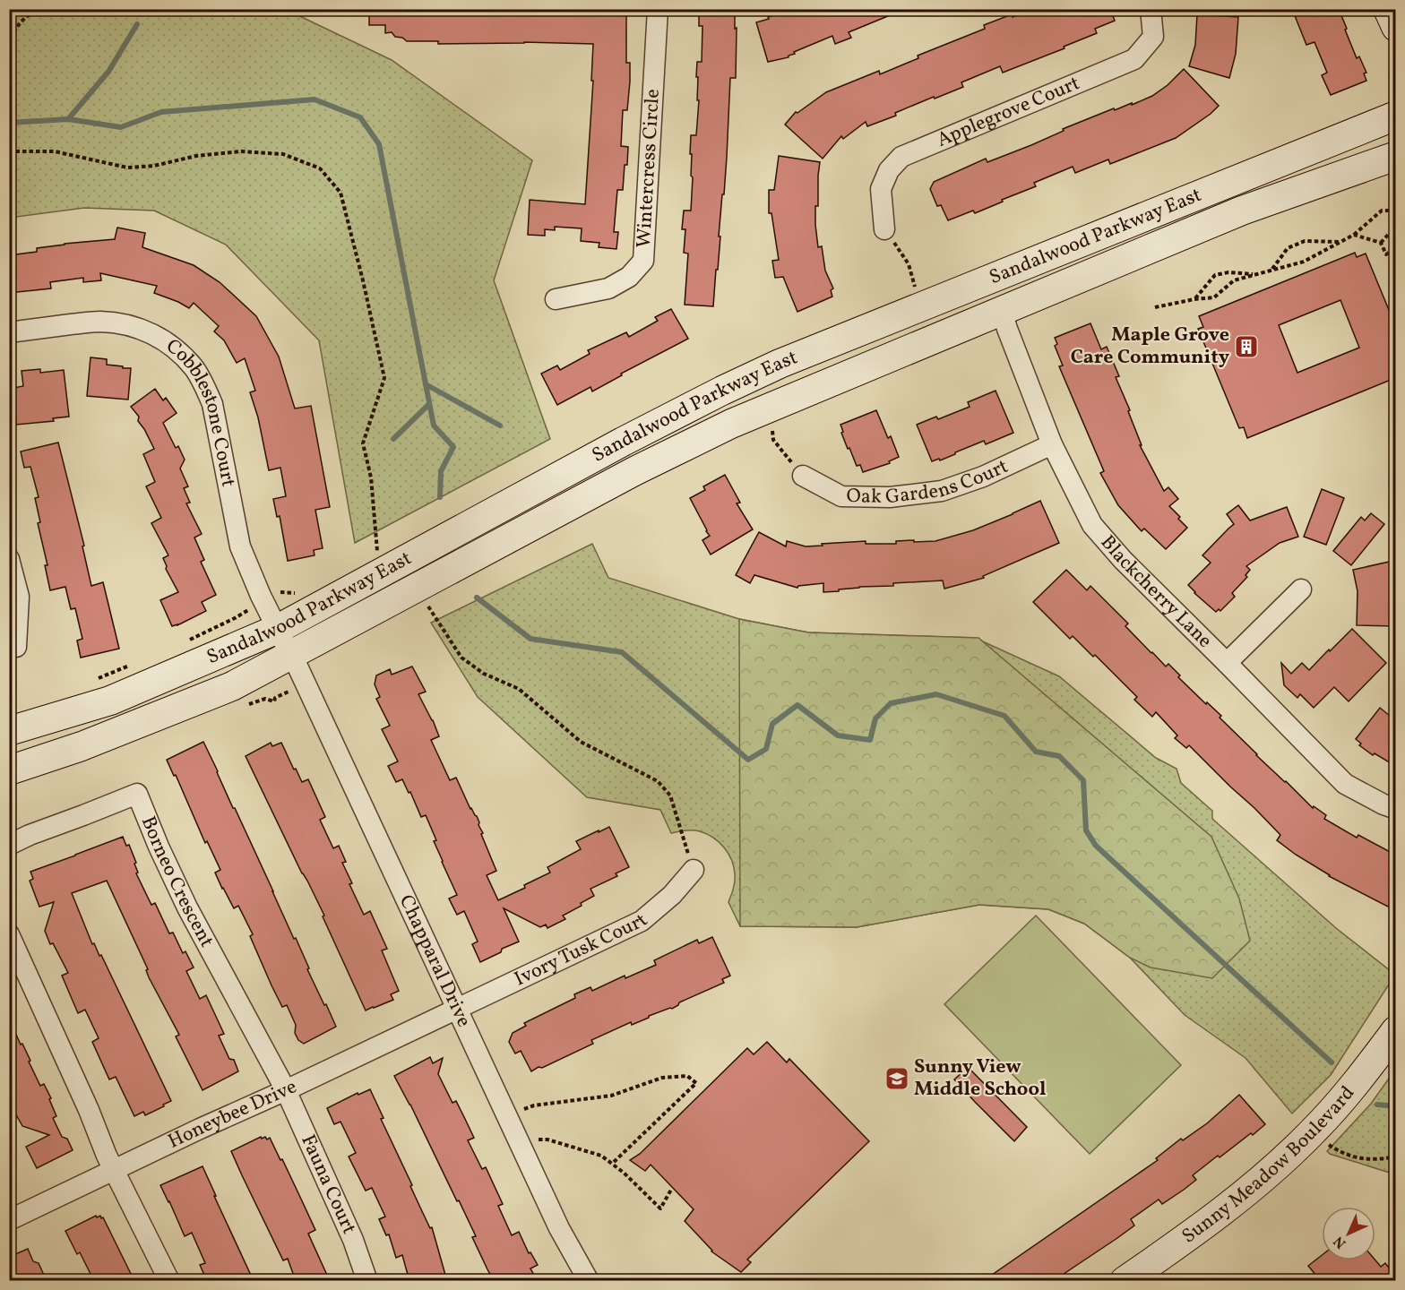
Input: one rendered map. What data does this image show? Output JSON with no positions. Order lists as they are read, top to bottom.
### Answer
{
  "streets": {
    "main road": ["Sandalwood Parkway East", "Sunny Meadow Boulevard"],
    "street": [
      "Applegrove Court",
      "Wintercress Circle",
      "Cobblestone Court",
      "Oak Gardens Court",
      "Blackcherry Lane",
      "Borneo Crescent",
      "Ivory Tusk Court",
      "Chapparal Drive",
      "Honeybee Drive",
      "Fauna Court"
    ]
  },
  "crossings": [
    ["Sandalwood Parkway East", "Cobblestone Court"],
    ["Sandalwood Parkway East", "Blackcherry Lane"],
    ["Sandalwood Parkway East", "Chapparal Drive"],
    ["Cobblestone Court", "Chapparal Drive"],
    ["Oak Gardens Court", "Blackcherry Lane"],
    ["Borneo Crescent", "Honeybee Drive"],
    ["Borneo Crescent", "Fauna Court"],
    ["Ivory Tusk Court", "Chapparal Drive"],
    ["Ivory Tusk Court", "Honeybee Drive"],
    ["Chapparal Drive", "Honeybee Drive"],
    ["Honeybee Drive", "Fauna Court"]
  ],
  "places": {
    "building": ["Maple Grove Care Community"],
    "school or university": ["Sunny View Middle School"]
  },
  "north": "bottom left"
}
